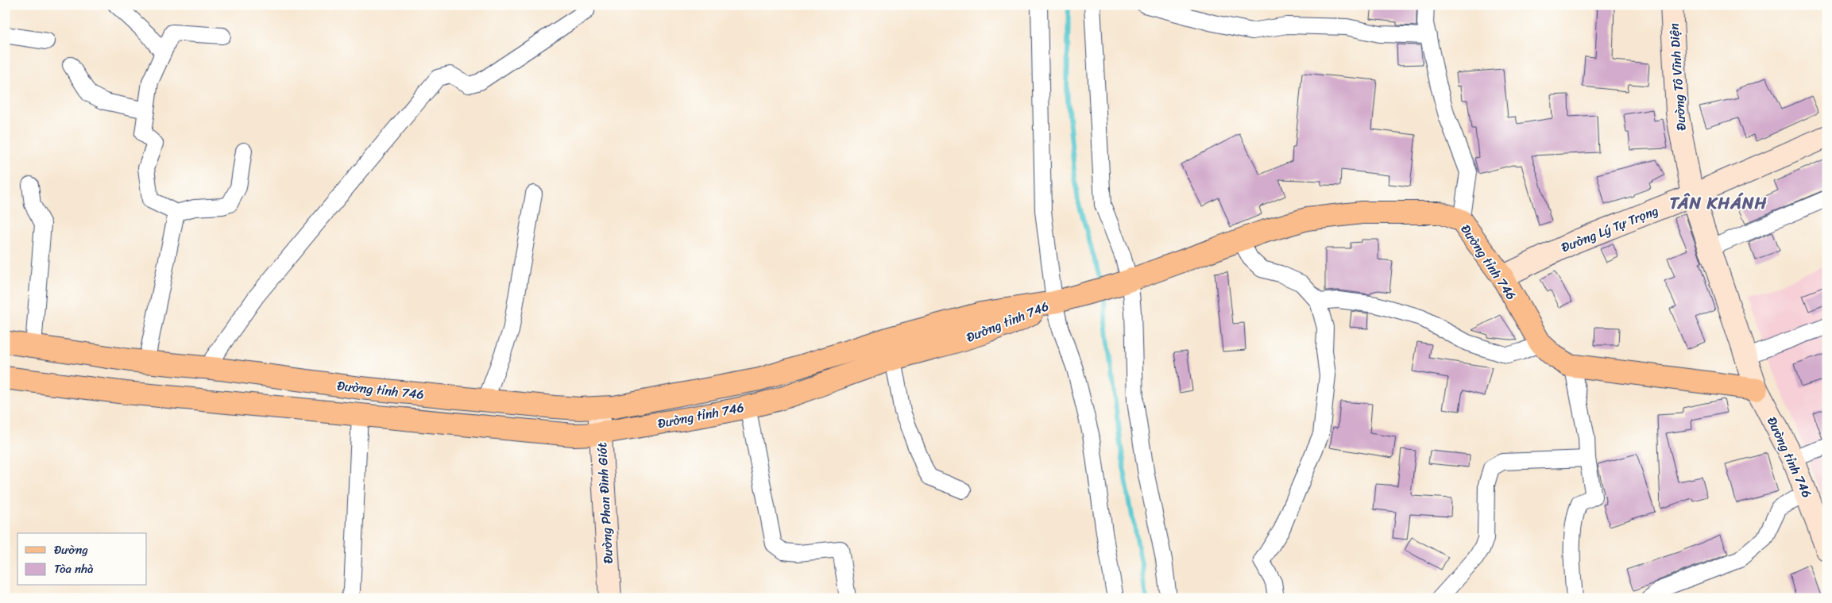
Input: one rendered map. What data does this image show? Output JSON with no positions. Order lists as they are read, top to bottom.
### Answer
{
  "streets": {
    "main road": [
      "Đường Tô Vĩnh Diện",
      "Đường Lý Tự Trọng",
      "Đường tỉnh 746",
      "Đường Phan Đình Giót"
    ]
  },
  "crossings": [
    ["Đường Tô Vĩnh Diện", "Đường Lý Tự Trọng"],
    ["Đường Tô Vĩnh Diện", "Đường tỉnh 746"],
    ["Đường Lý Tự Trọng", "Đường tỉnh 746"],
    ["Đường tỉnh 746", "Đường Phan Đình Giót"]
  ],
  "districts": ["TÂN KHÁNH"],
  "legend": ["Đường", "Tòa nhà"]
}
